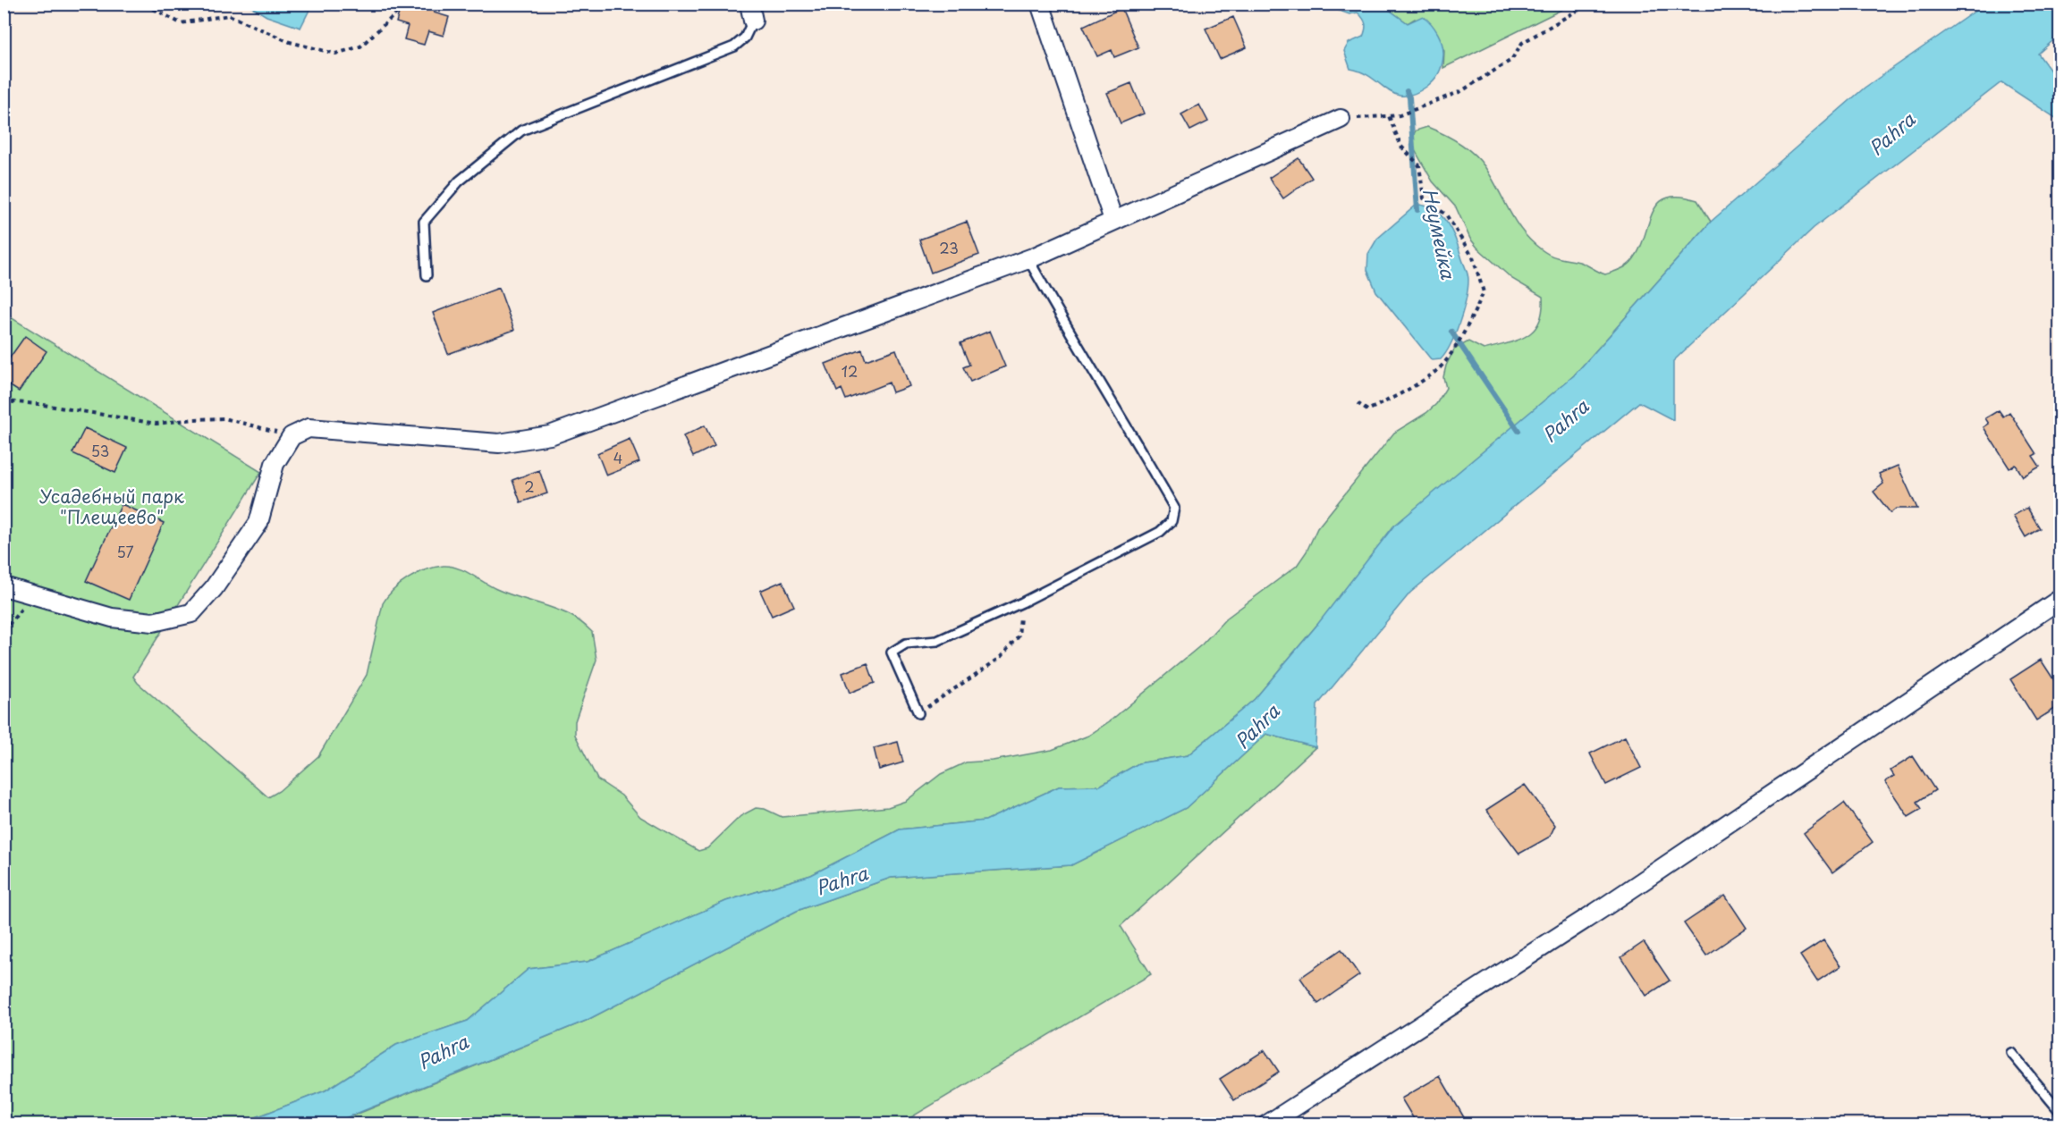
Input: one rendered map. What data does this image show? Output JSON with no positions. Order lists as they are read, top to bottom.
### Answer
{
  "water": ["Pahra", "Неумейка"],
  "parks": ["Усадебный парк \"Плещеево\""],
  "house_numbers": [
    "23",
    "12",
    "53",
    "4",
    "2",
    "57"
  ]
}
